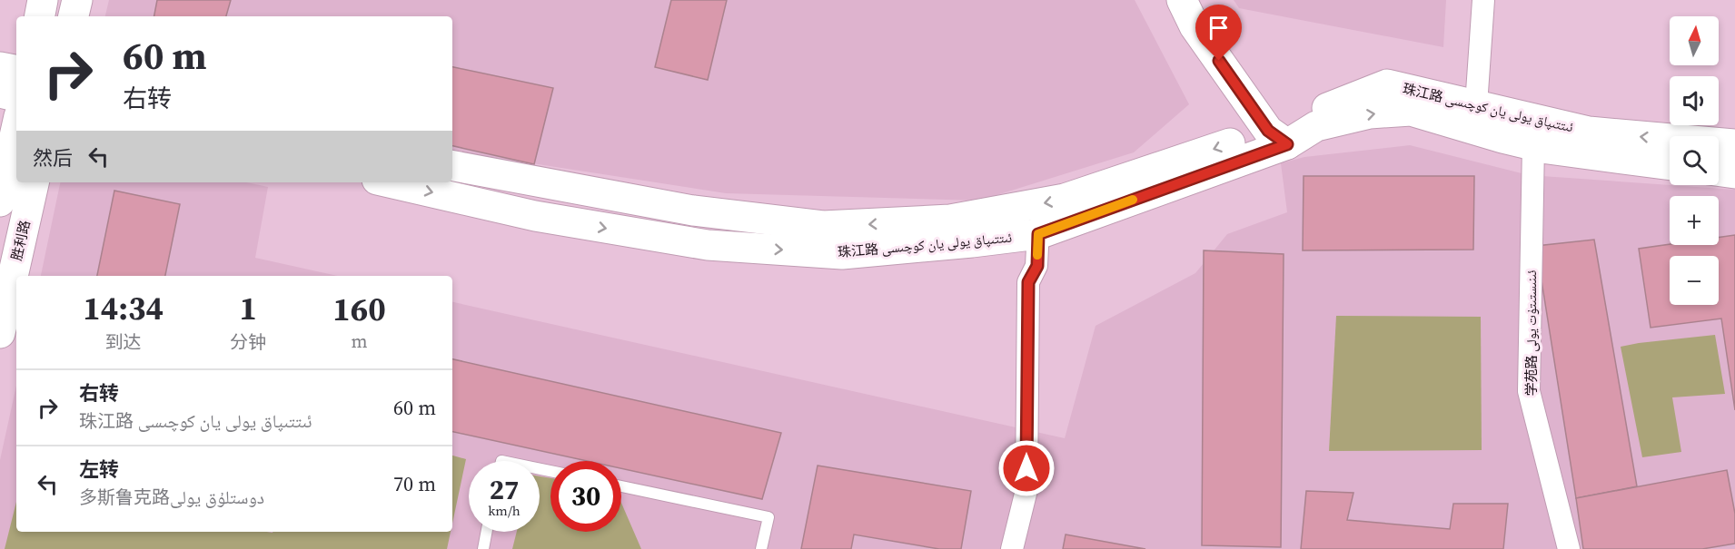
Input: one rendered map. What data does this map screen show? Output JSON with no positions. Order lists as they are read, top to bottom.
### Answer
{
  "streets": {
    "street": ["珠江路 ئىتتىپاق يولى يان كوچىسى", "胜利路", "学苑路 ئىنىستىتۇت يولى"]
  },
  "crossings": [
    ["珠江路 ئىتتىپاق يولى يان كوچىسى", "学苑路 ئىنىستىتۇت يولى"]
  ],
  "north": "top",
  "page": {
    "map_buttons": ["+", "−"],
    "turn": ["60 m", "右转"],
    "then": "然后",
    "eta": [
      "14:34",
      "到达",
      "1",
      "分钟",
      "160",
      "m"
    ],
    "list": [
      {
        "name": "右转",
        "note": "珠江路 ئىتتىپاق يولى يان كوچىسى",
        "value": "60 m"
      },
      {
        "name": "左转",
        "note": "多斯鲁克路دوستلۇق يولى",
        "value": "70 m"
      }
    ],
    "speed": "27 km/h",
    "limit": "30"
  }
}
